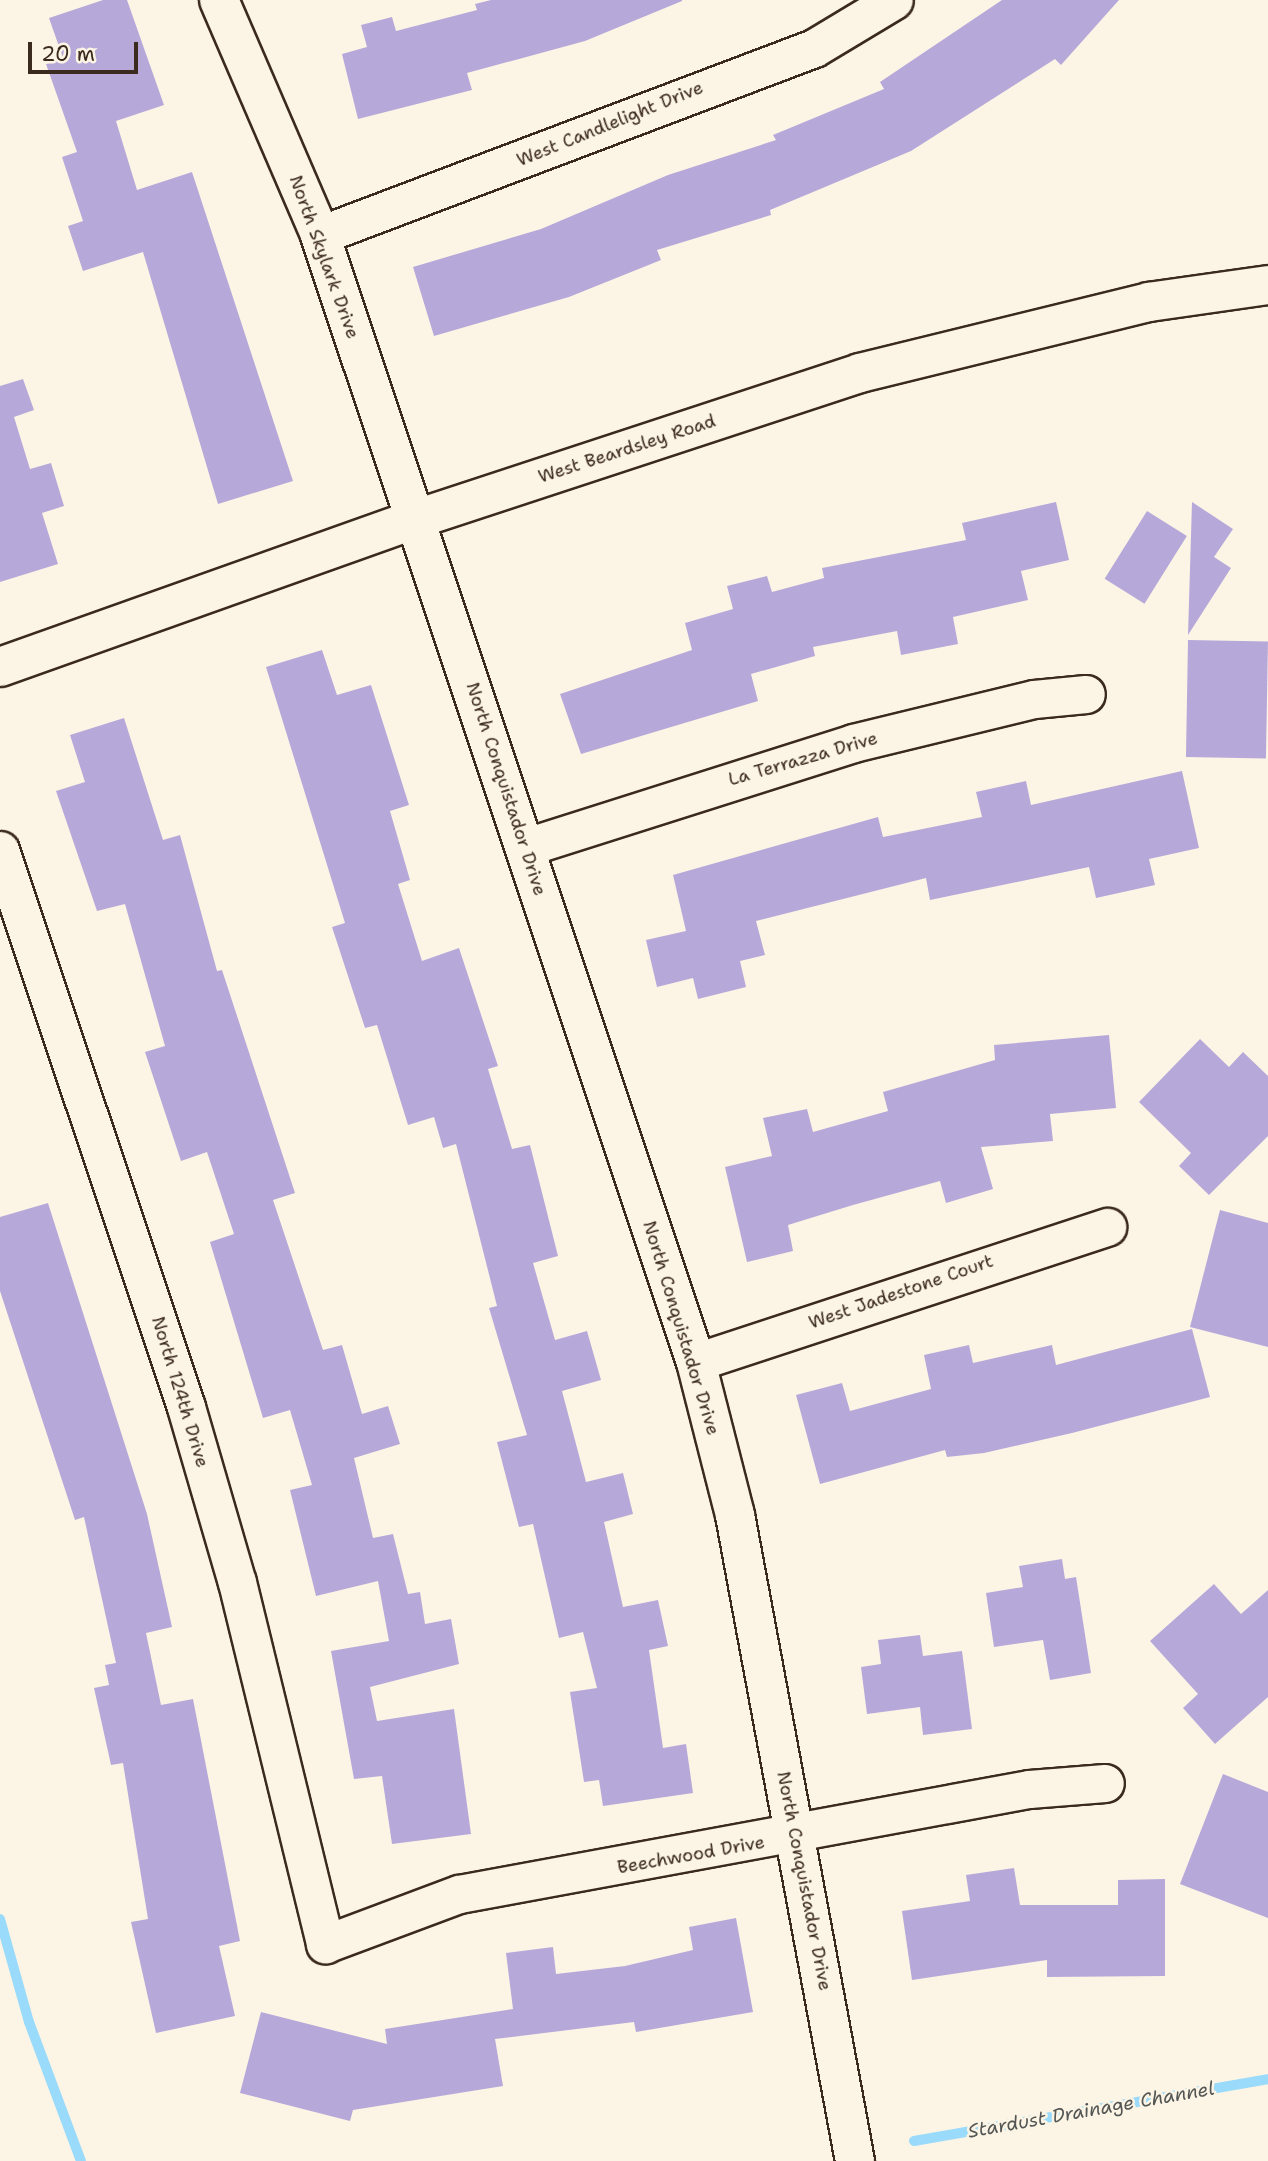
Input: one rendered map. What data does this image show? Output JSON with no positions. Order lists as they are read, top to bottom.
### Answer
{
  "streets": {
    "street": [
      "West Candlelight Drive",
      "North Skylark Drive",
      "West Beardsley Road",
      "La Terrazza Drive",
      "North Conquistador Drive",
      "West Jadestone Court",
      "North 124th Drive",
      "Beechwood Drive"
    ]
  },
  "crossings": [
    ["West Candlelight Drive", "North Skylark Drive"],
    ["North Skylark Drive", "West Beardsley Road"],
    ["North Skylark Drive", "North Conquistador Drive"],
    ["West Beardsley Road", "North Conquistador Drive"],
    ["La Terrazza Drive", "North Conquistador Drive"],
    ["North Conquistador Drive", "West Jadestone Court"],
    ["North Conquistador Drive", "Beechwood Drive"],
    ["North 124th Drive", "Beechwood Drive"]
  ],
  "water": ["Stardust Drainage Channel"],
  "scale_bar": "20 m"
}
